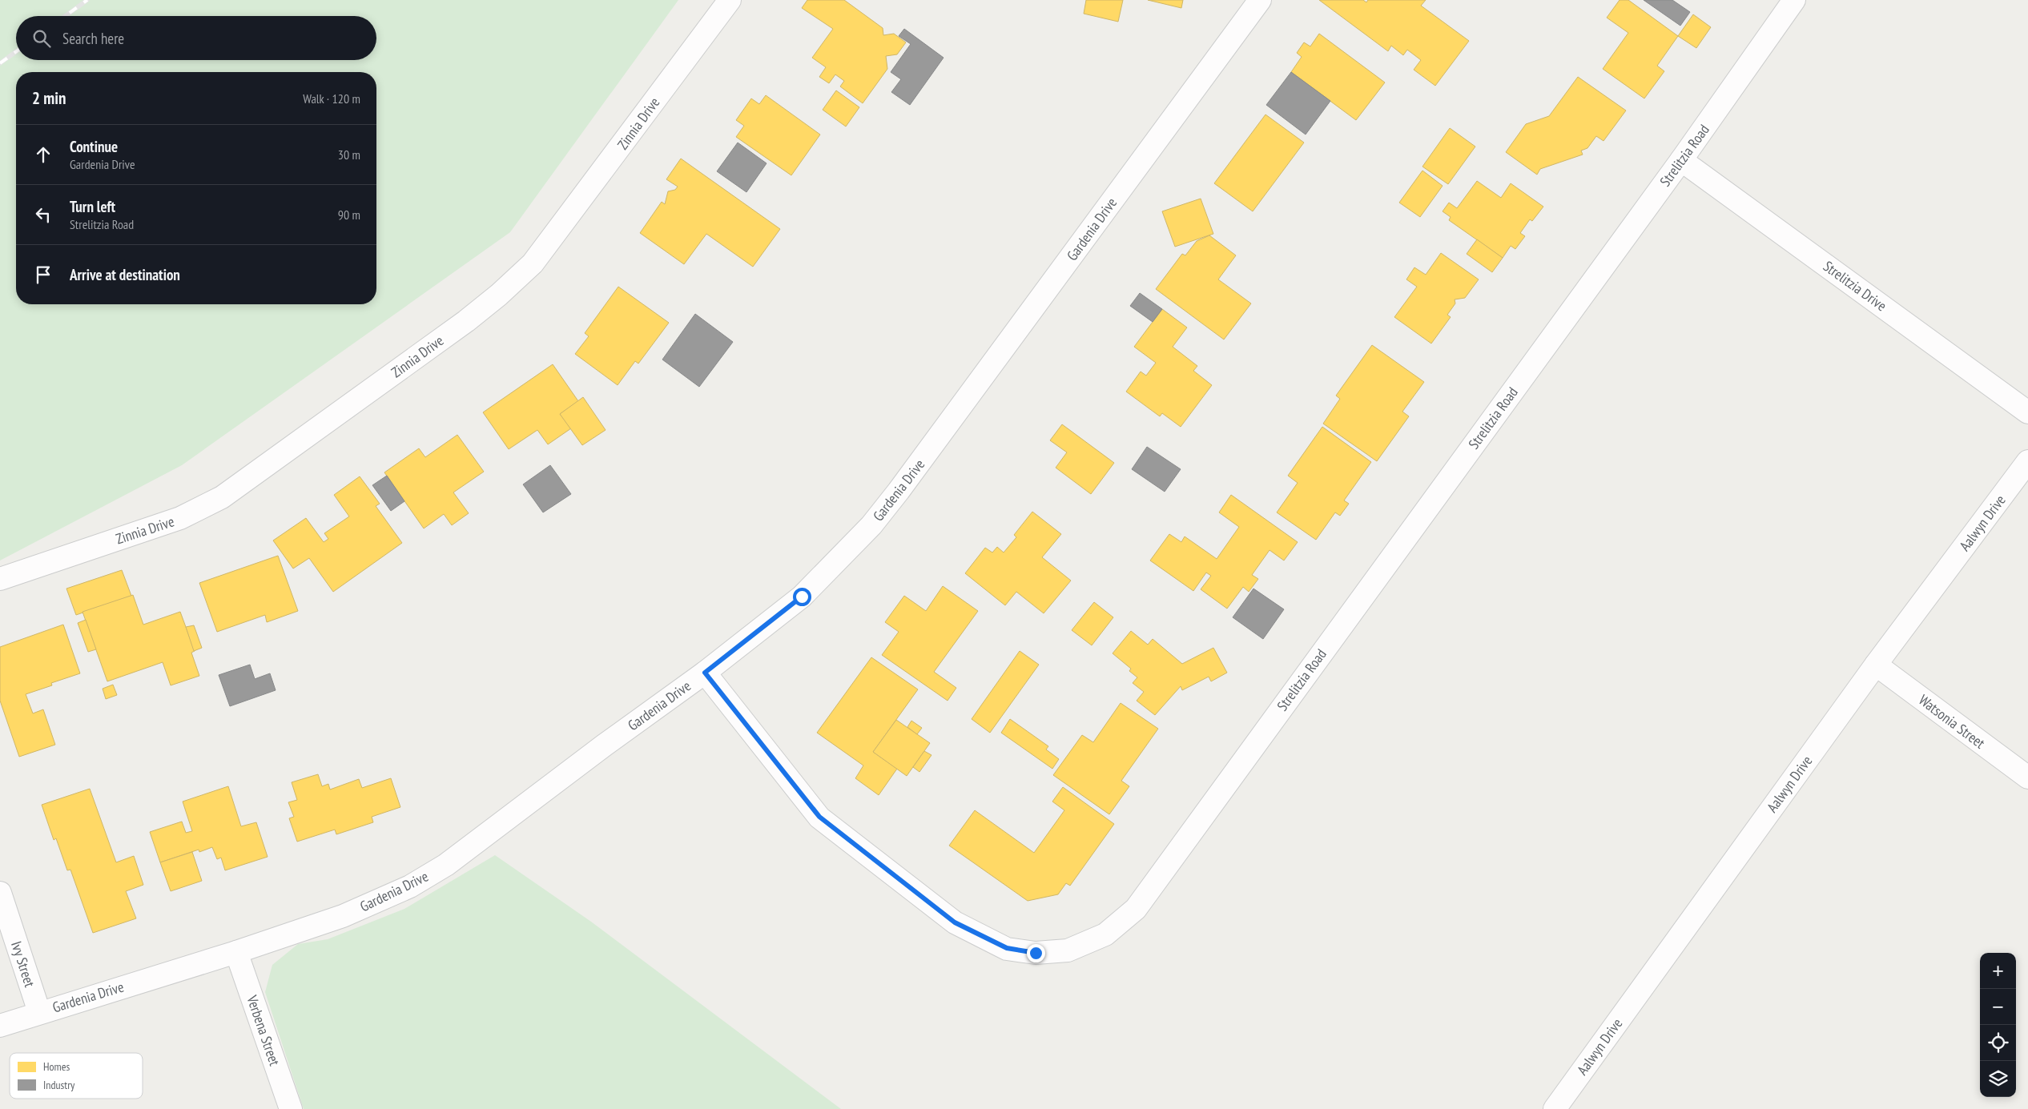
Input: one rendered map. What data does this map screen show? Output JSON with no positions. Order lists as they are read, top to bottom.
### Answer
{
  "streets": {
    "street": [
      "Zinnia Drive",
      "Strelitzia Road",
      "Gardenia Drive",
      "Strelitzia Drive",
      "Aalwyn Drive",
      "Watsonia Street",
      "Ivy Street",
      "Verbena Street"
    ]
  },
  "crossings": [
    ["Strelitzia Road", "Gardenia Drive"],
    ["Strelitzia Road", "Strelitzia Drive"],
    ["Gardenia Drive", "Ivy Street"],
    ["Gardenia Drive", "Verbena Street"],
    ["Aalwyn Drive", "Watsonia Street"]
  ],
  "legend": ["Homes", "Industry"],
  "page": {
    "search": "Search here",
    "heading": ["2 min", "Walk · 120 m"],
    "list": [
      ["Continue", "Gardenia Drive", "30 m"],
      ["Turn left", "Strelitzia Road", "90 m"],
      "Arrive at destination"
    ],
    "map_buttons": ["+", "−"]
  }
}
